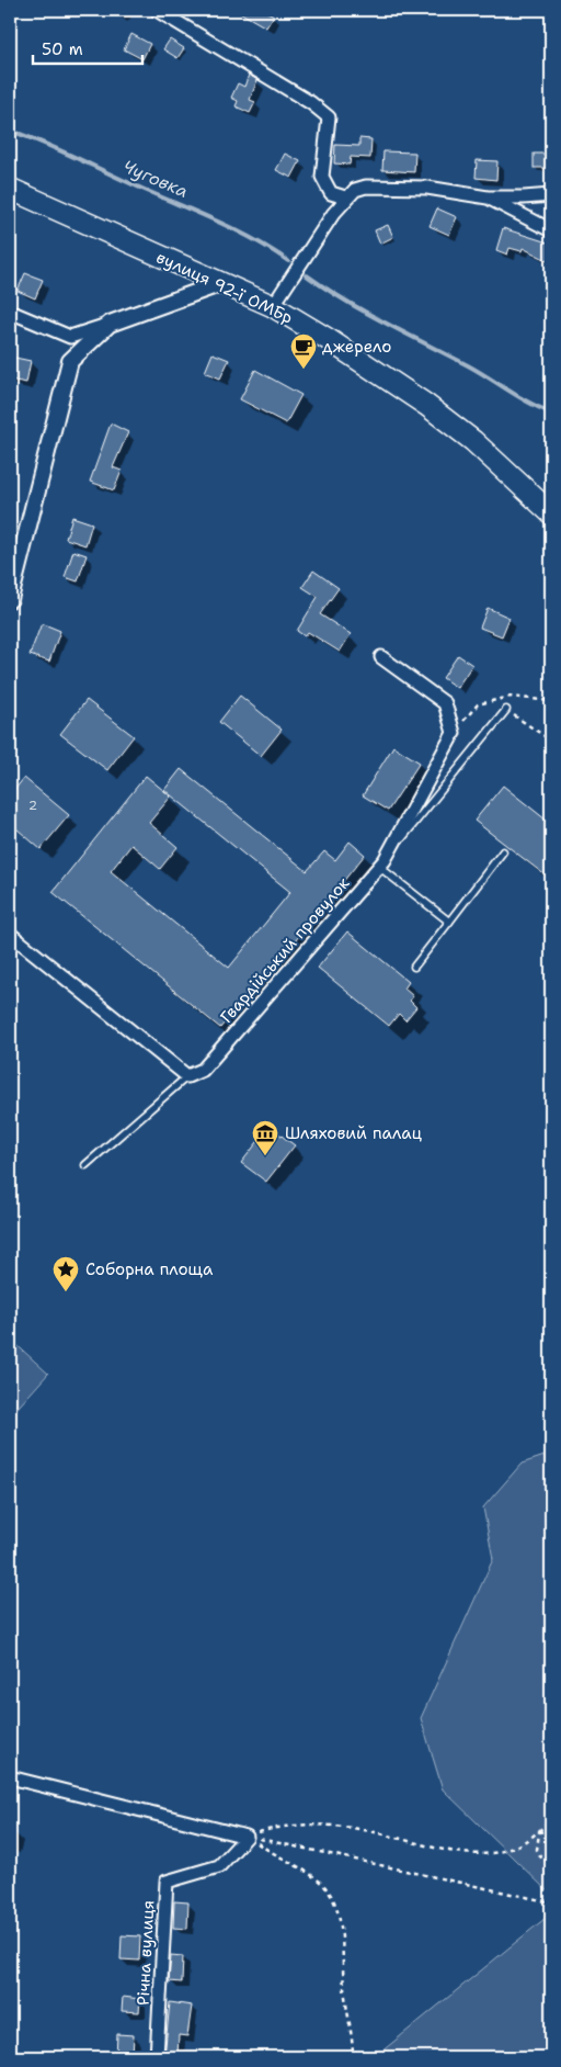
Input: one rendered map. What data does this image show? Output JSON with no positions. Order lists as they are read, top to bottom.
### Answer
{
  "streets": {
    "highway": ["вулиця 92-ї ОМБр"],
    "street": ["Гвардійський провулок", "Річна вулиця"]
  },
  "water": ["Чуговка"],
  "places": {
    "cafe": ["джерело"],
    "museum": ["Шляховий палац"],
    "place": ["Соборна площа"]
  },
  "house_numbers": ["2"],
  "scale_bar": "50 m"
}
